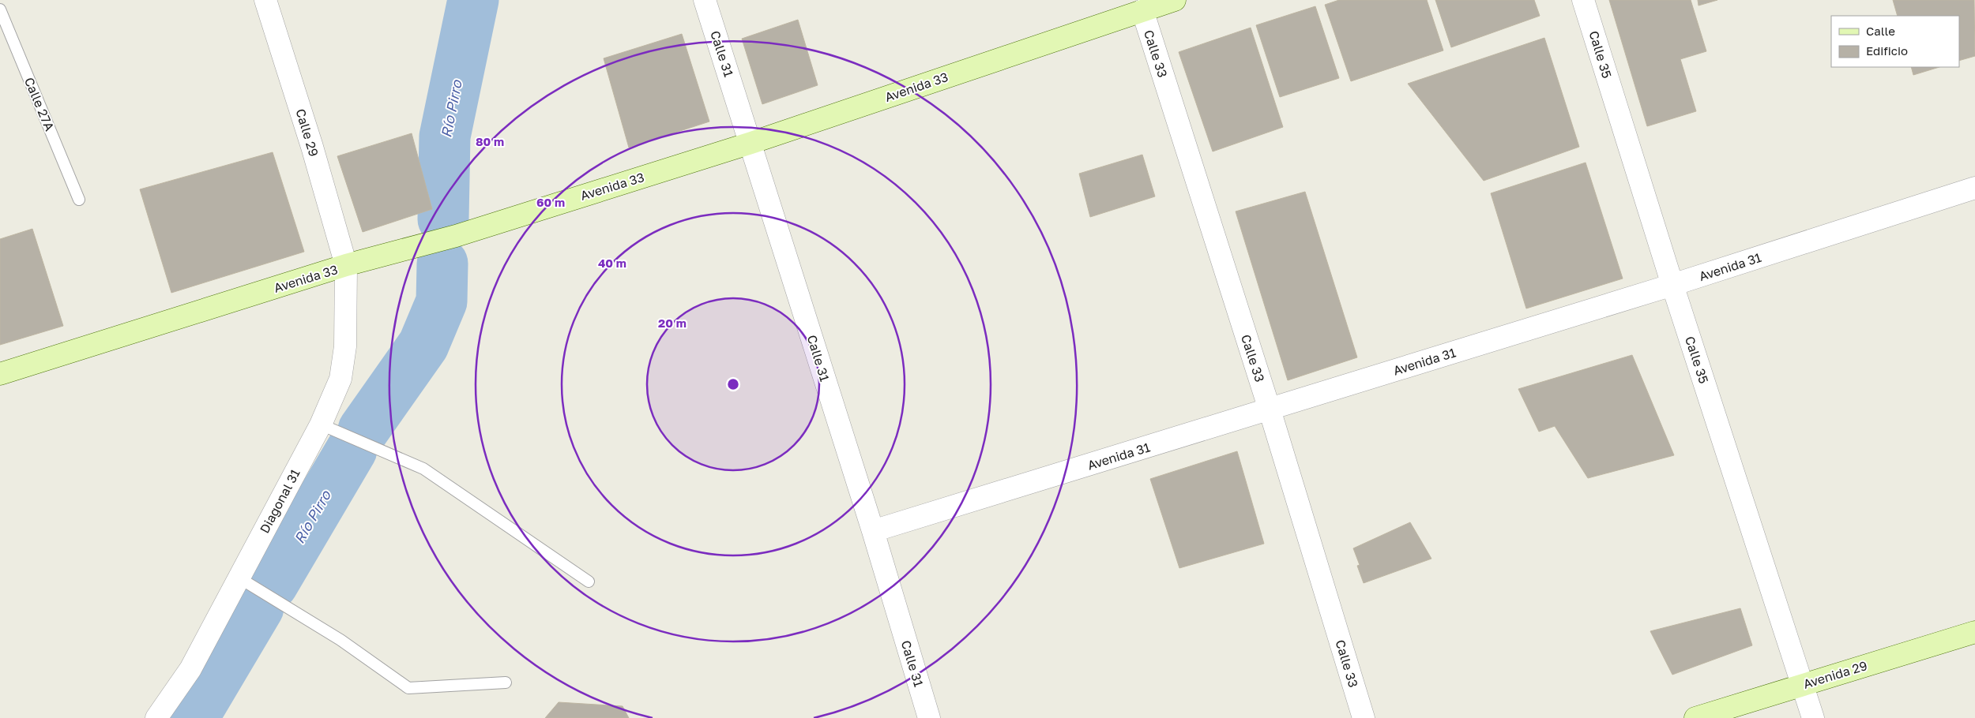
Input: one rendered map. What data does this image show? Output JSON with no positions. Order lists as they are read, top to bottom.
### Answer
{
  "streets": {
    "main road": ["Avenida 33", "Avenida 29"],
    "street": [
      "Calle 31",
      "Calle 33",
      "Calle 35",
      "Calle 29",
      "Avenida 31",
      "Diagonal 31"
    ],
    "lane": ["Calle 27A"]
  },
  "crossings": [
    ["Calle 31", "Avenida 33"],
    ["Calle 31", "Avenida 31"],
    ["Calle 33", "Avenida 33"],
    ["Calle 33", "Avenida 31"],
    ["Calle 35", "Avenida 31"],
    ["Calle 35", "Avenida 29"],
    ["Avenida 33", "Calle 29"],
    ["Avenida 33", "Diagonal 31"],
    ["Calle 29", "Diagonal 31"]
  ],
  "water": ["Río Pirro"],
  "legend": ["Calle", "Edificio"],
  "rings": [
    "80 m",
    "60 m",
    "40 m",
    "20 m"
  ]
}
